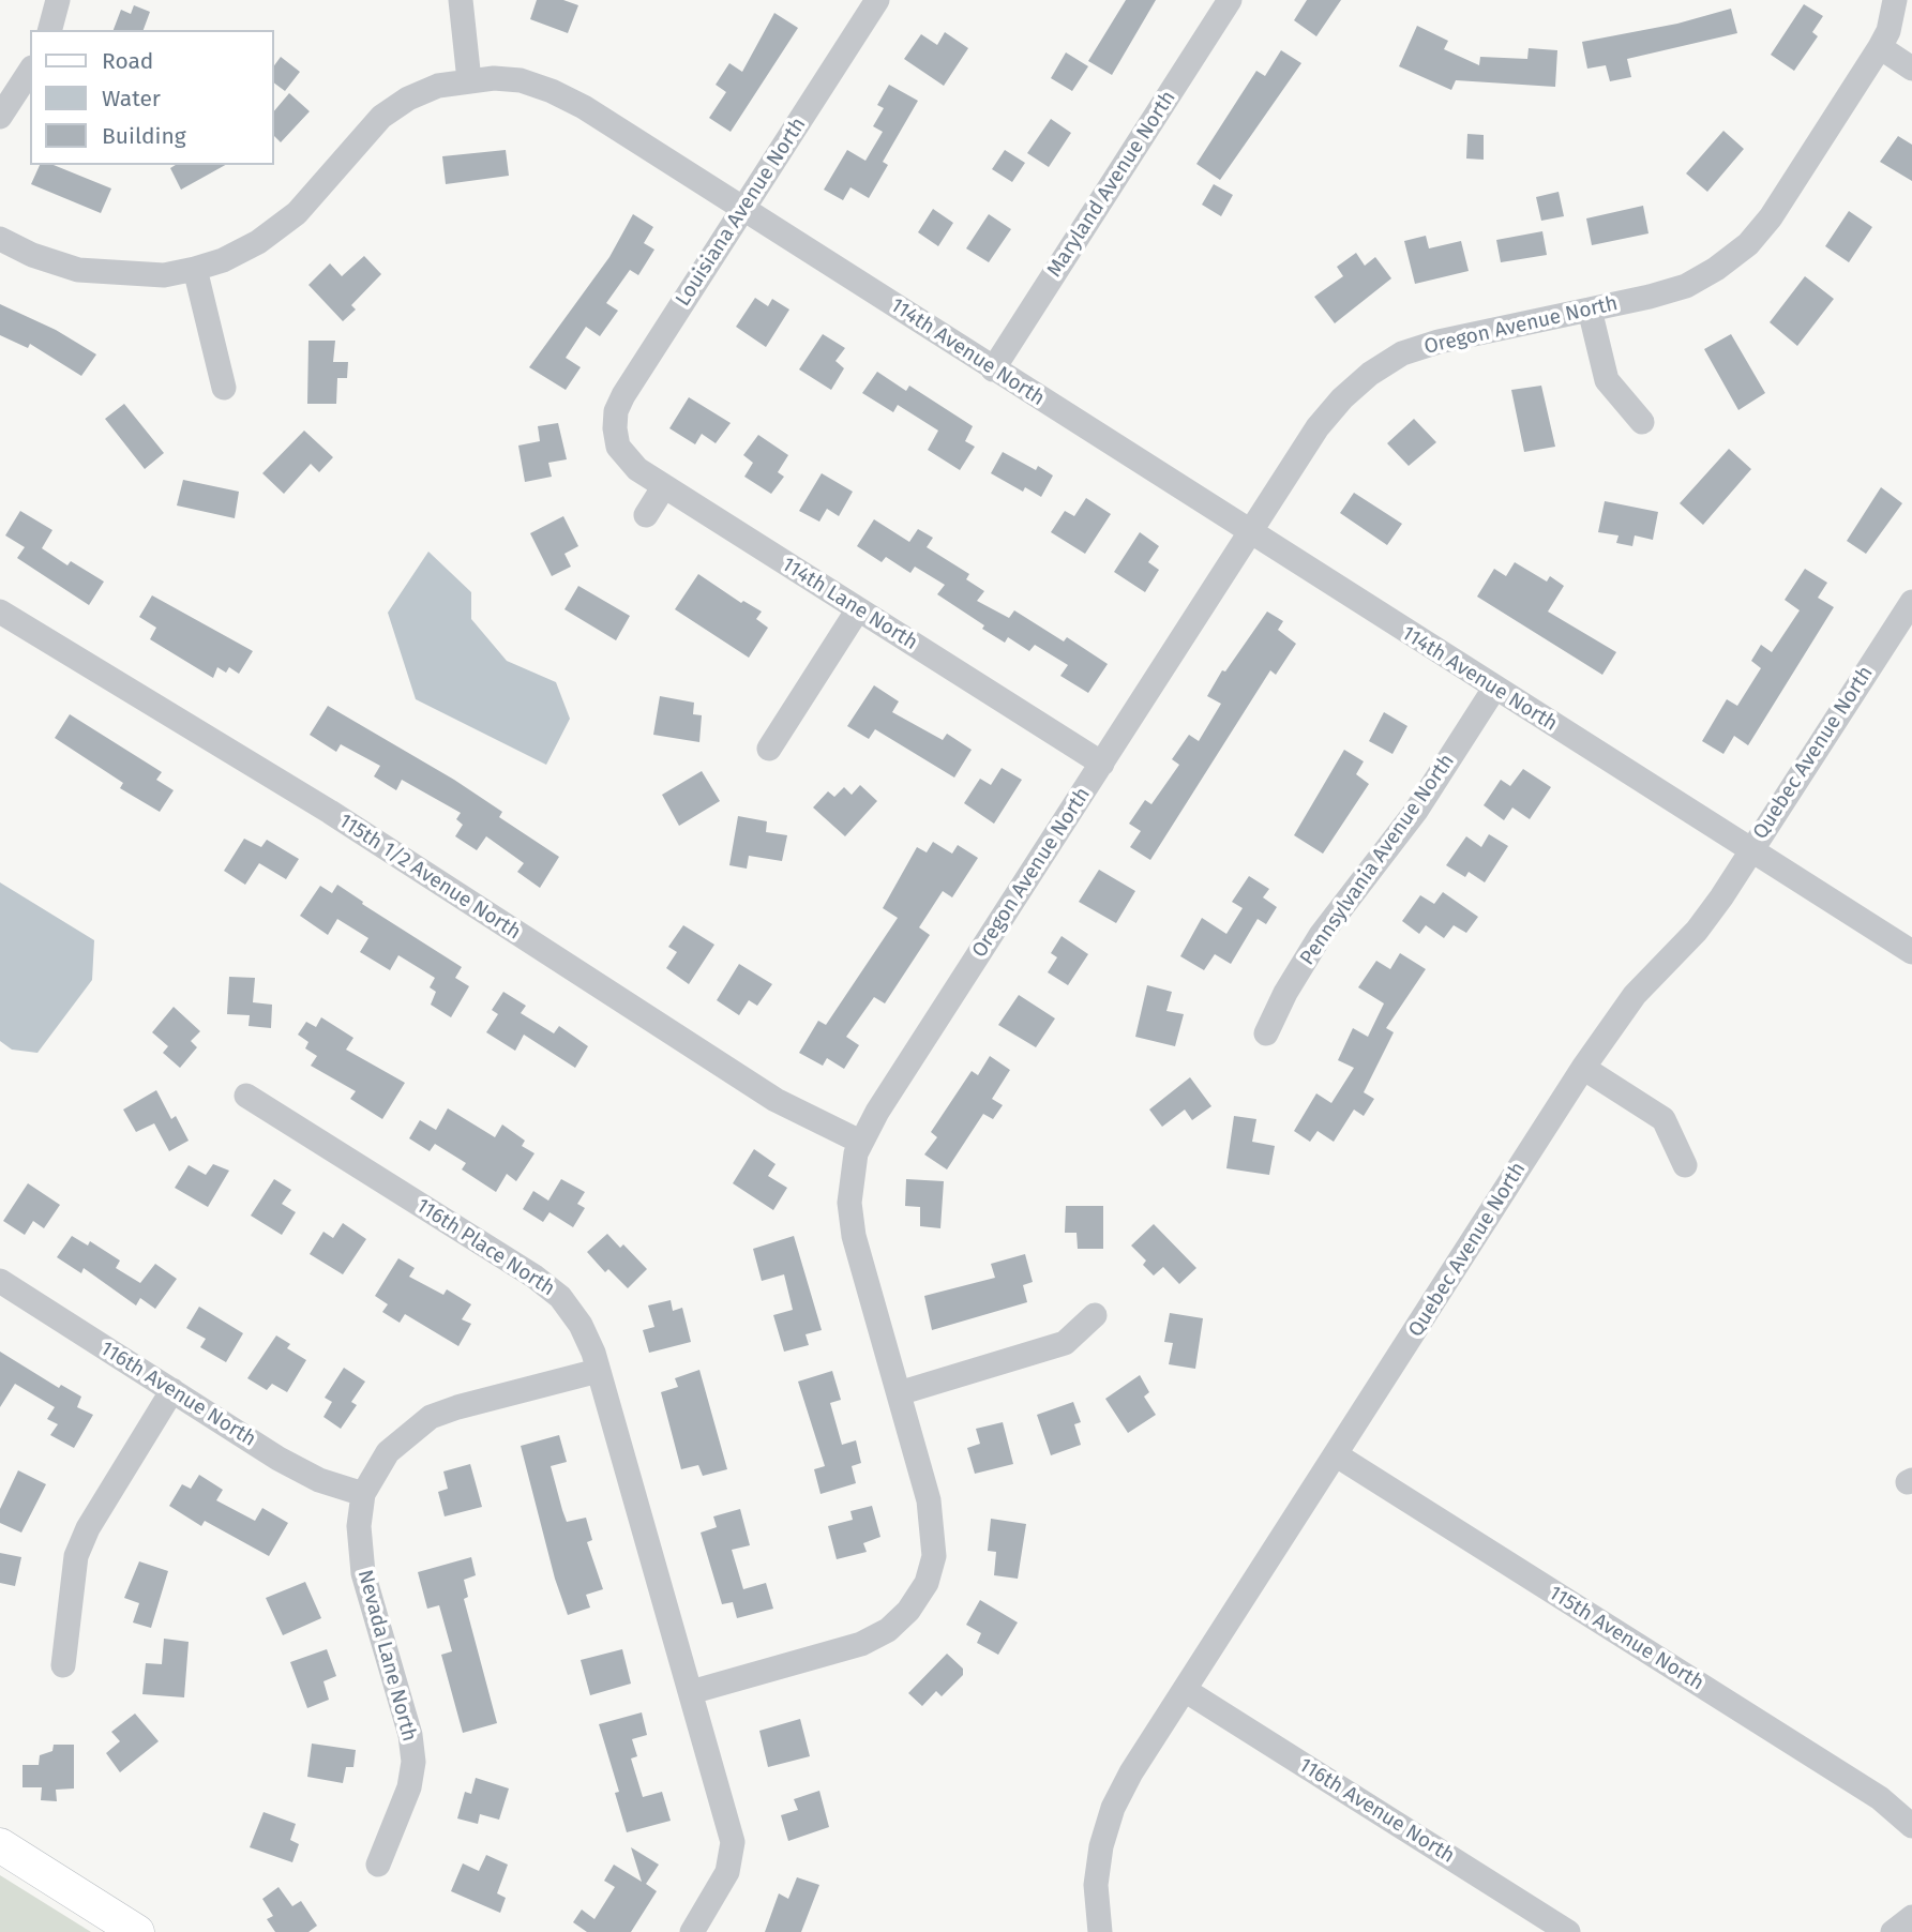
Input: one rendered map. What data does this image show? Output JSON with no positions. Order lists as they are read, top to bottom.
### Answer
{
  "streets": {
    "street": [
      "Maryland Avenue North",
      "Louisiana Avenue North",
      "Oregon Avenue North",
      "114th Avenue North",
      "114th Lane North",
      "Quebec Avenue North",
      "Pennsylvania Avenue North",
      "115th 1/2 Avenue North",
      "116th Place North",
      "116th Avenue North",
      "115th Avenue North",
      "Nevada Lane North"
    ]
  },
  "crossings": [
    ["Maryland Avenue North", "114th Avenue North"],
    ["Louisiana Avenue North", "114th Avenue North"],
    ["Louisiana Avenue North", "114th Lane North"],
    ["Oregon Avenue North", "114th Avenue North"],
    ["Oregon Avenue North", "114th Lane North"],
    ["Oregon Avenue North", "115th 1/2 Avenue North"],
    ["Oregon Avenue North", "116th Place North"],
    ["114th Avenue North", "Quebec Avenue North"],
    ["114th Avenue North", "Pennsylvania Avenue North"],
    ["Quebec Avenue North", "116th Avenue North"],
    ["Quebec Avenue North", "115th Avenue North"],
    ["116th Place North", "Nevada Lane North"],
    ["116th Avenue North", "Nevada Lane North"]
  ],
  "legend": ["Road", "Water", "Building"]
}
